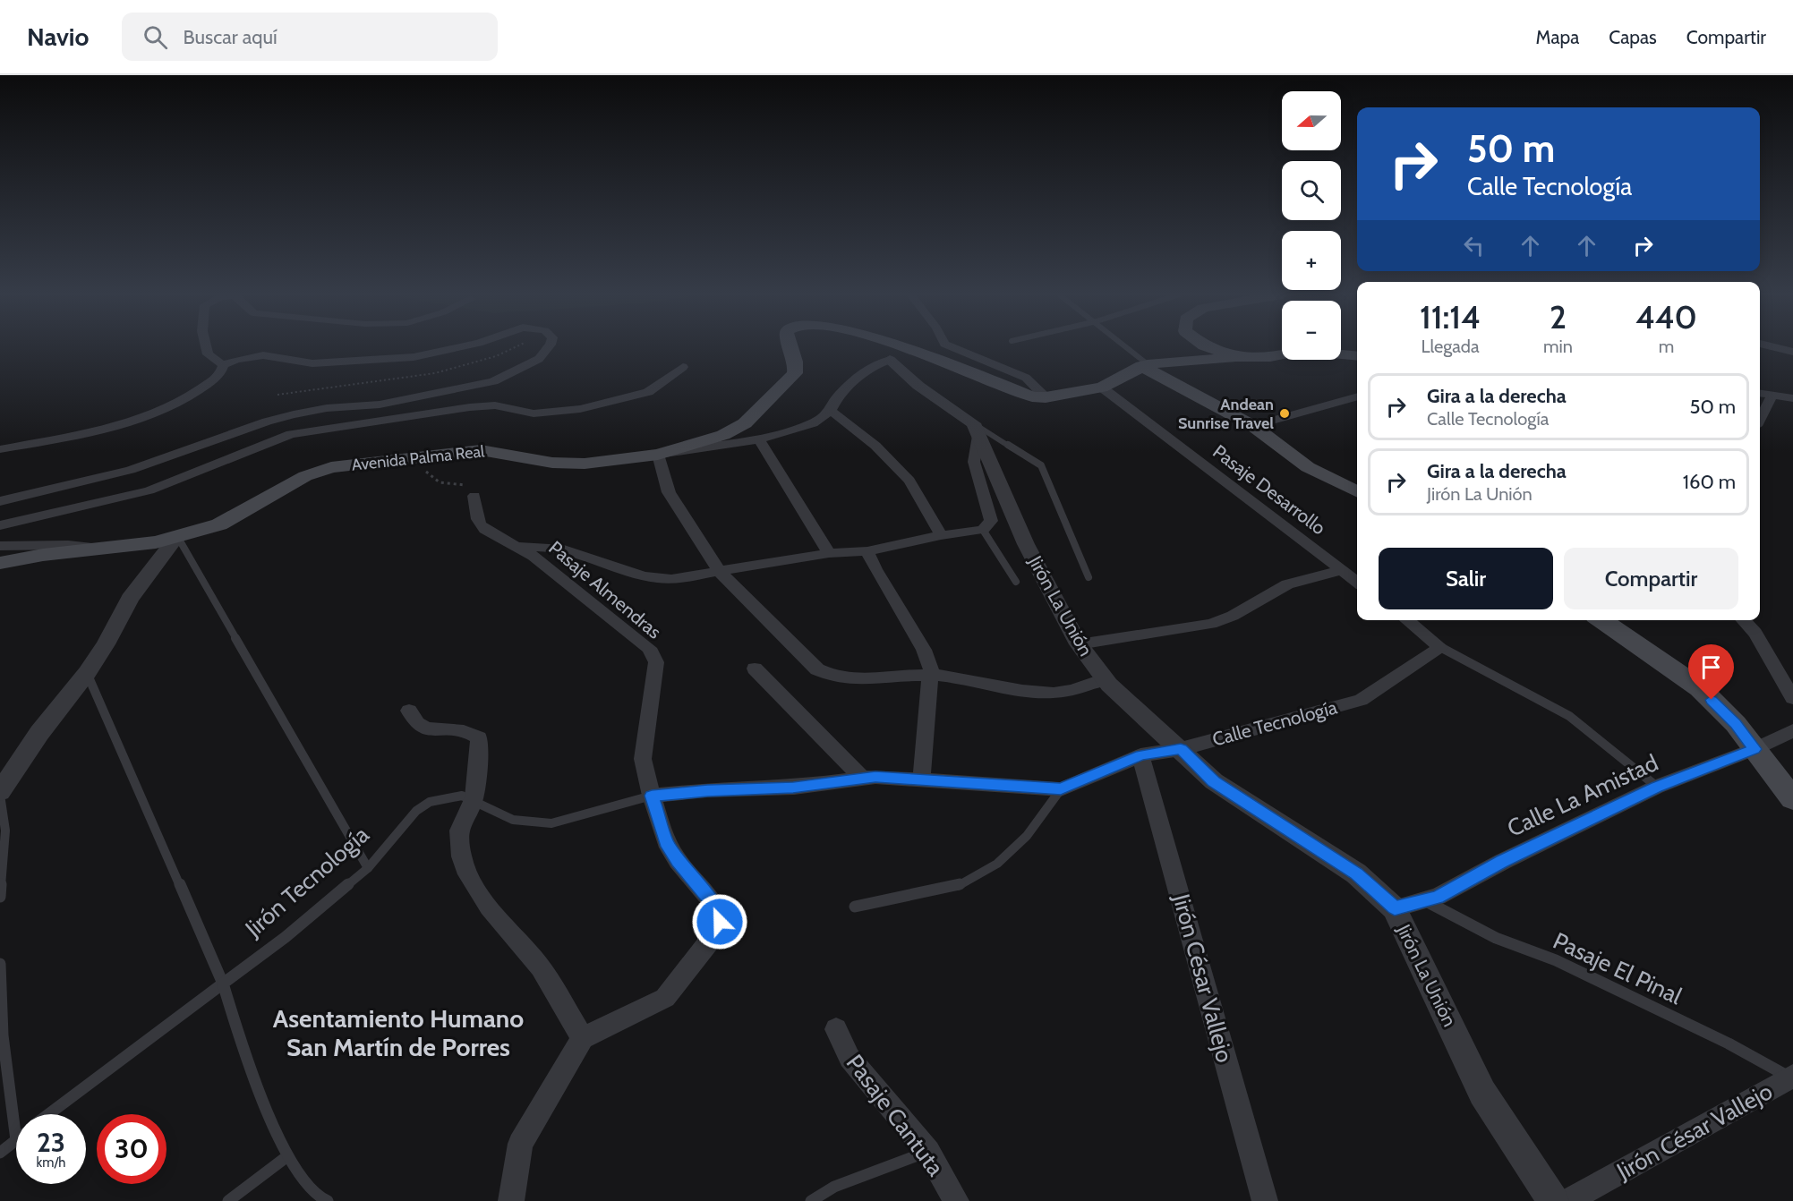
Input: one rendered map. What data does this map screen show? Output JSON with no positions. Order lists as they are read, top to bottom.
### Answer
{
  "streets": {
    "main road": ["Avenida Palma Real"],
    "street": [
      "Pasaje Desarrollo",
      "Pasaje Almendras",
      "Jirón La Unión",
      "Calle Tecnología",
      "Calle La Amistad",
      "Jirón César Vallejo",
      "Pasaje Cantuta"
    ],
    "lane": ["Jirón Tecnología", "Pasaje El Pinal"]
  },
  "crossings": [
    ["Avenida Palma Real", "Pasaje Desarrollo"],
    ["Pasaje Almendras", "Calle Tecnología"],
    ["Pasaje Almendras", "Jirón Tecnología"],
    ["Jirón La Unión", "Calle Tecnología"],
    ["Jirón La Unión", "Calle La Amistad"],
    ["Calle Tecnología", "Jirón Tecnología"],
    ["Calle Tecnología", "Jirón César Vallejo"],
    ["Calle La Amistad", "Pasaje El Pinal"],
    ["Pasaje El Pinal", "Jirón César Vallejo"]
  ],
  "districts": ["Asentamiento Humano San Martín de Porres"],
  "places": ["Andean Sunrise Travel"],
  "north": "left",
  "page": {
    "header": "Navio",
    "search": "Buscar aquí",
    "nav": ["Mapa", "Capas", "Compartir"],
    "map_buttons": ["+", "−"],
    "turn": ["50 m", "Calle Tecnología"],
    "eta": [
      "11:14",
      "Llegada",
      "2",
      "min",
      "440",
      "m"
    ],
    "list": [
      {
        "name": "Gira a la derecha",
        "note": "Calle Tecnología",
        "value": "50 m"
      },
      {
        "name": "Gira a la derecha",
        "note": "Jirón La Unión",
        "value": "160 m"
      }
    ],
    "buttons": ["Salir", "Compartir"],
    "speed": "23 km/h",
    "limit": "30"
  }
}
